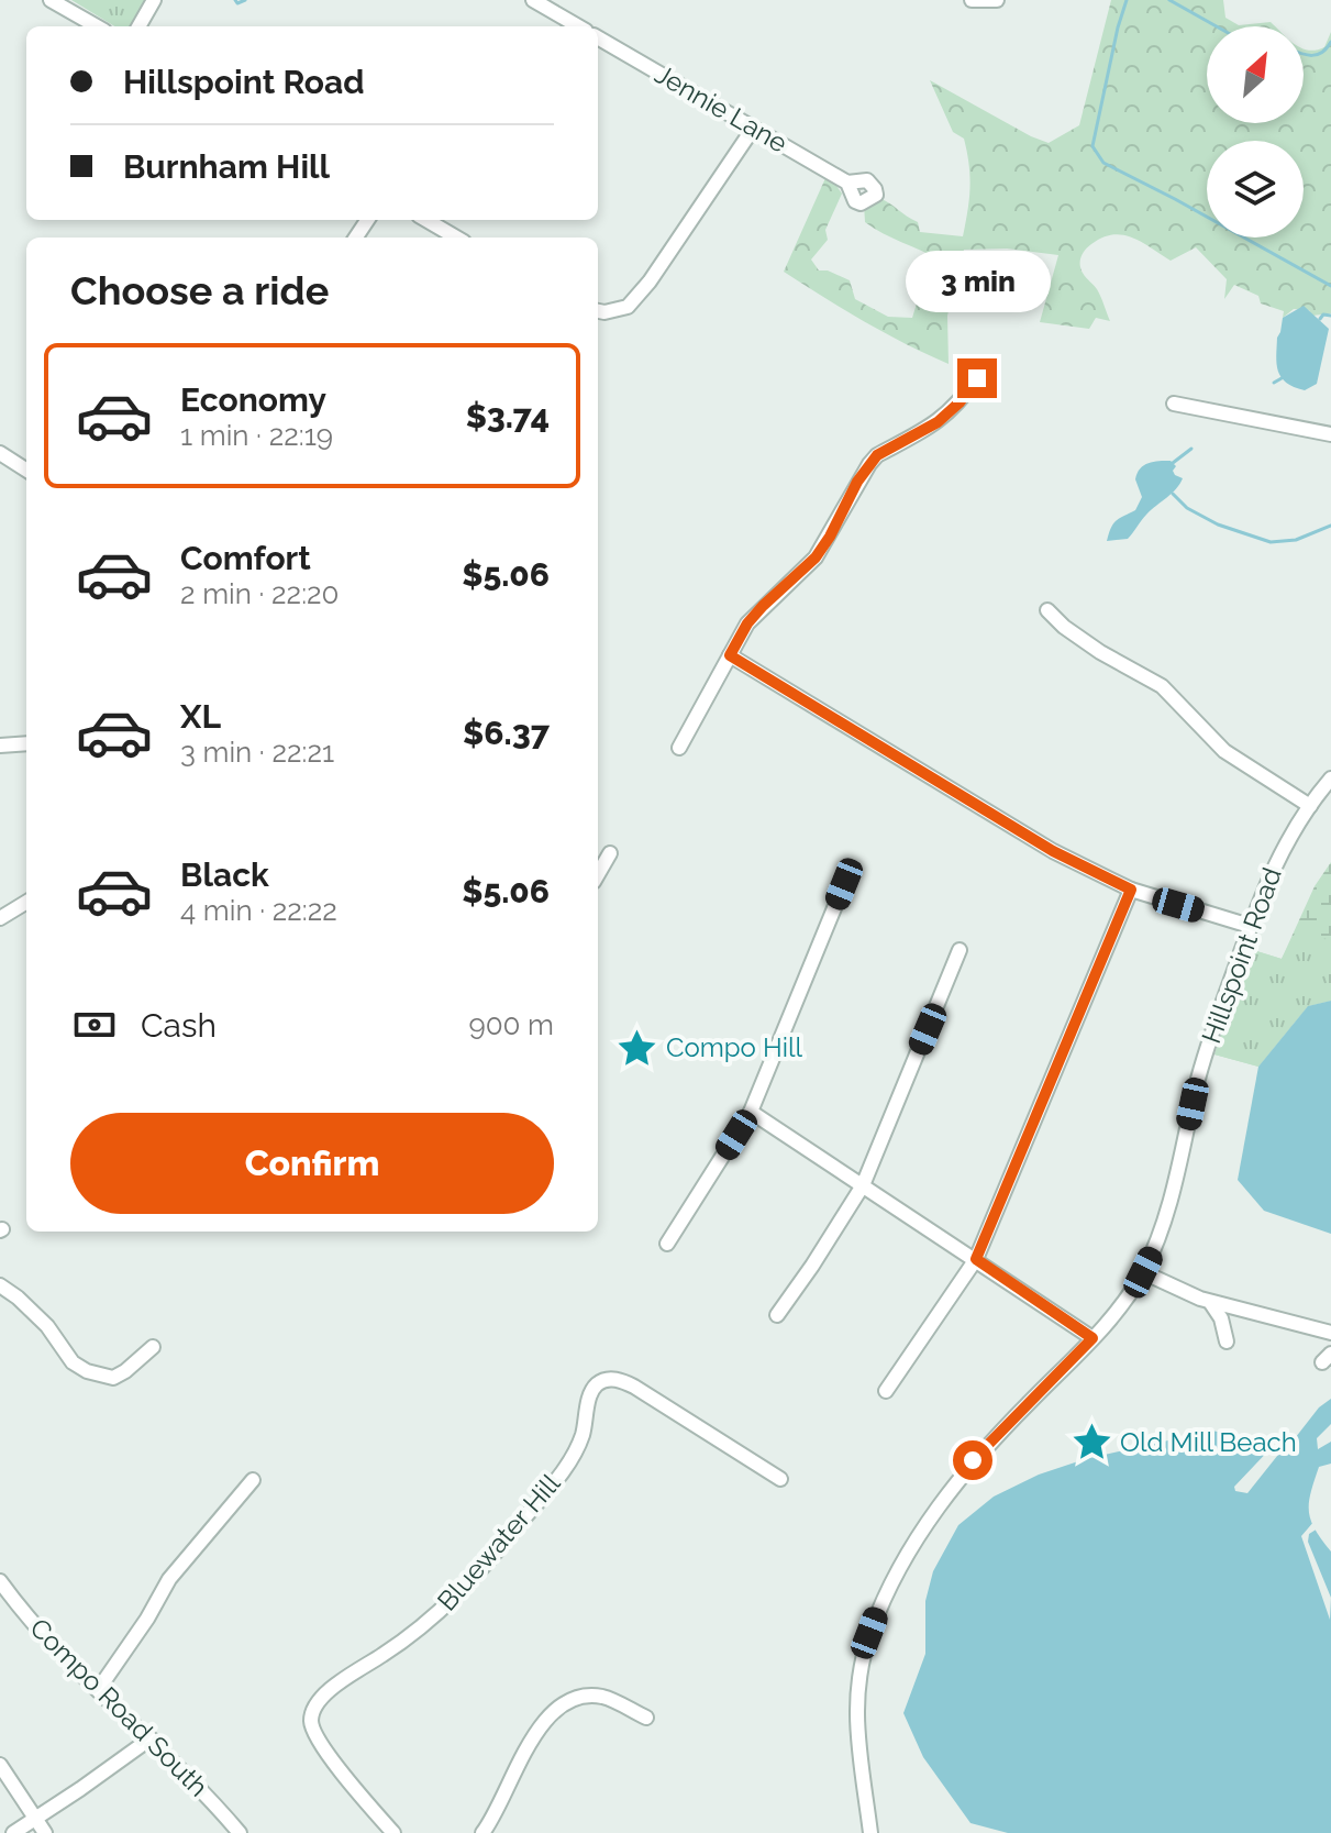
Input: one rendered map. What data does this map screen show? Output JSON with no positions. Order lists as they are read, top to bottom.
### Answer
{
  "streets": {
    "street": [
      "Jennie Lane",
      "Hillspoint Road",
      "Bluewater Hill",
      "Compo Road South"
    ]
  },
  "places": {
    "place": ["Compo Hill", "Old Mill Beach"]
  },
  "north": "top right",
  "page": {
    "banner": ["Hillspoint Road", "Burnham Hill"],
    "heading": "Choose a ride",
    "bubble": "3 min",
    "list": [
      {
        "name": "Economy",
        "note": "1 min · 22:19",
        "value": "$3.74"
      },
      {
        "name": "Comfort",
        "note": "2 min · 22:20",
        "value": "$5.06"
      },
      {
        "name": "XL",
        "note": "3 min · 22:21",
        "value": "$6.37"
      },
      {
        "name": "Black",
        "note": "4 min · 22:22",
        "value": "$5.06"
      }
    ],
    "pay": ["Cash", "900 m"],
    "buttons": "Confirm"
  }
}
